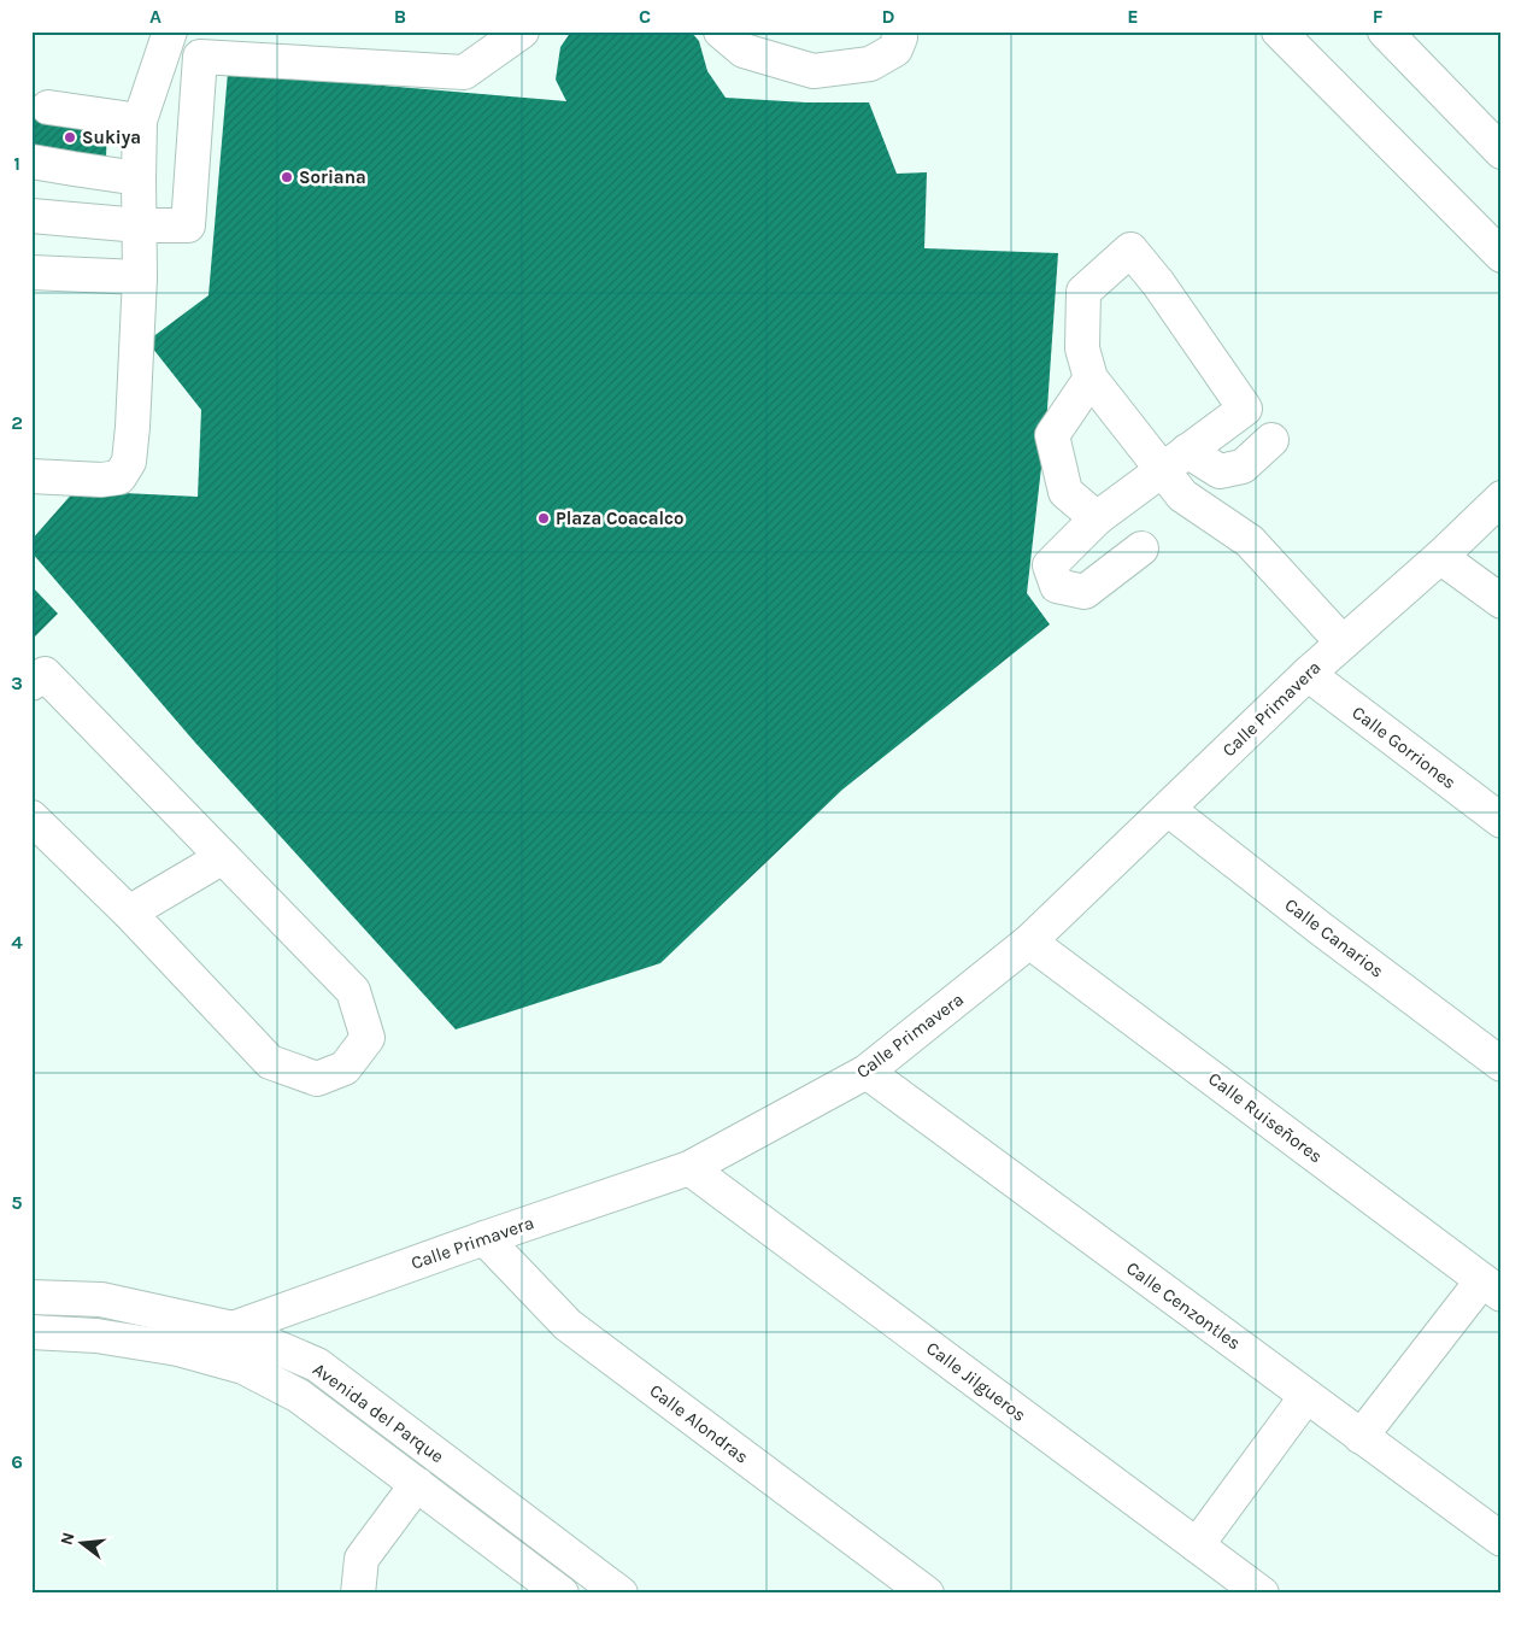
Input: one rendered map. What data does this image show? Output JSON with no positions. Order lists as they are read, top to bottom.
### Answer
{
  "streets": {
    "street": [
      "Calle Primavera",
      "Calle Gorriones",
      "Calle Canarios",
      "Calle Ruiseñores",
      "Calle Cenzontles",
      "Calle Jilgueros",
      "Avenida del Parque",
      "Calle Alondras"
    ]
  },
  "crossings": [
    ["Calle Primavera", "Calle Gorriones"],
    ["Calle Primavera", "Calle Canarios"],
    ["Calle Primavera", "Calle Ruiseñores"],
    ["Calle Primavera", "Calle Cenzontles"],
    ["Calle Primavera", "Calle Jilgueros"],
    ["Calle Primavera", "Avenida del Parque"],
    ["Calle Primavera", "Calle Alondras"]
  ],
  "places": ["Sukiya", "Soriana", "Plaza Coacalco"],
  "north": "left",
  "grid": {
    "columns": [
      "A",
      "B",
      "C",
      "D",
      "E",
      "F"
    ],
    "rows": [
      "1",
      "2",
      "3",
      "4",
      "5",
      "6"
    ]
  }
}
